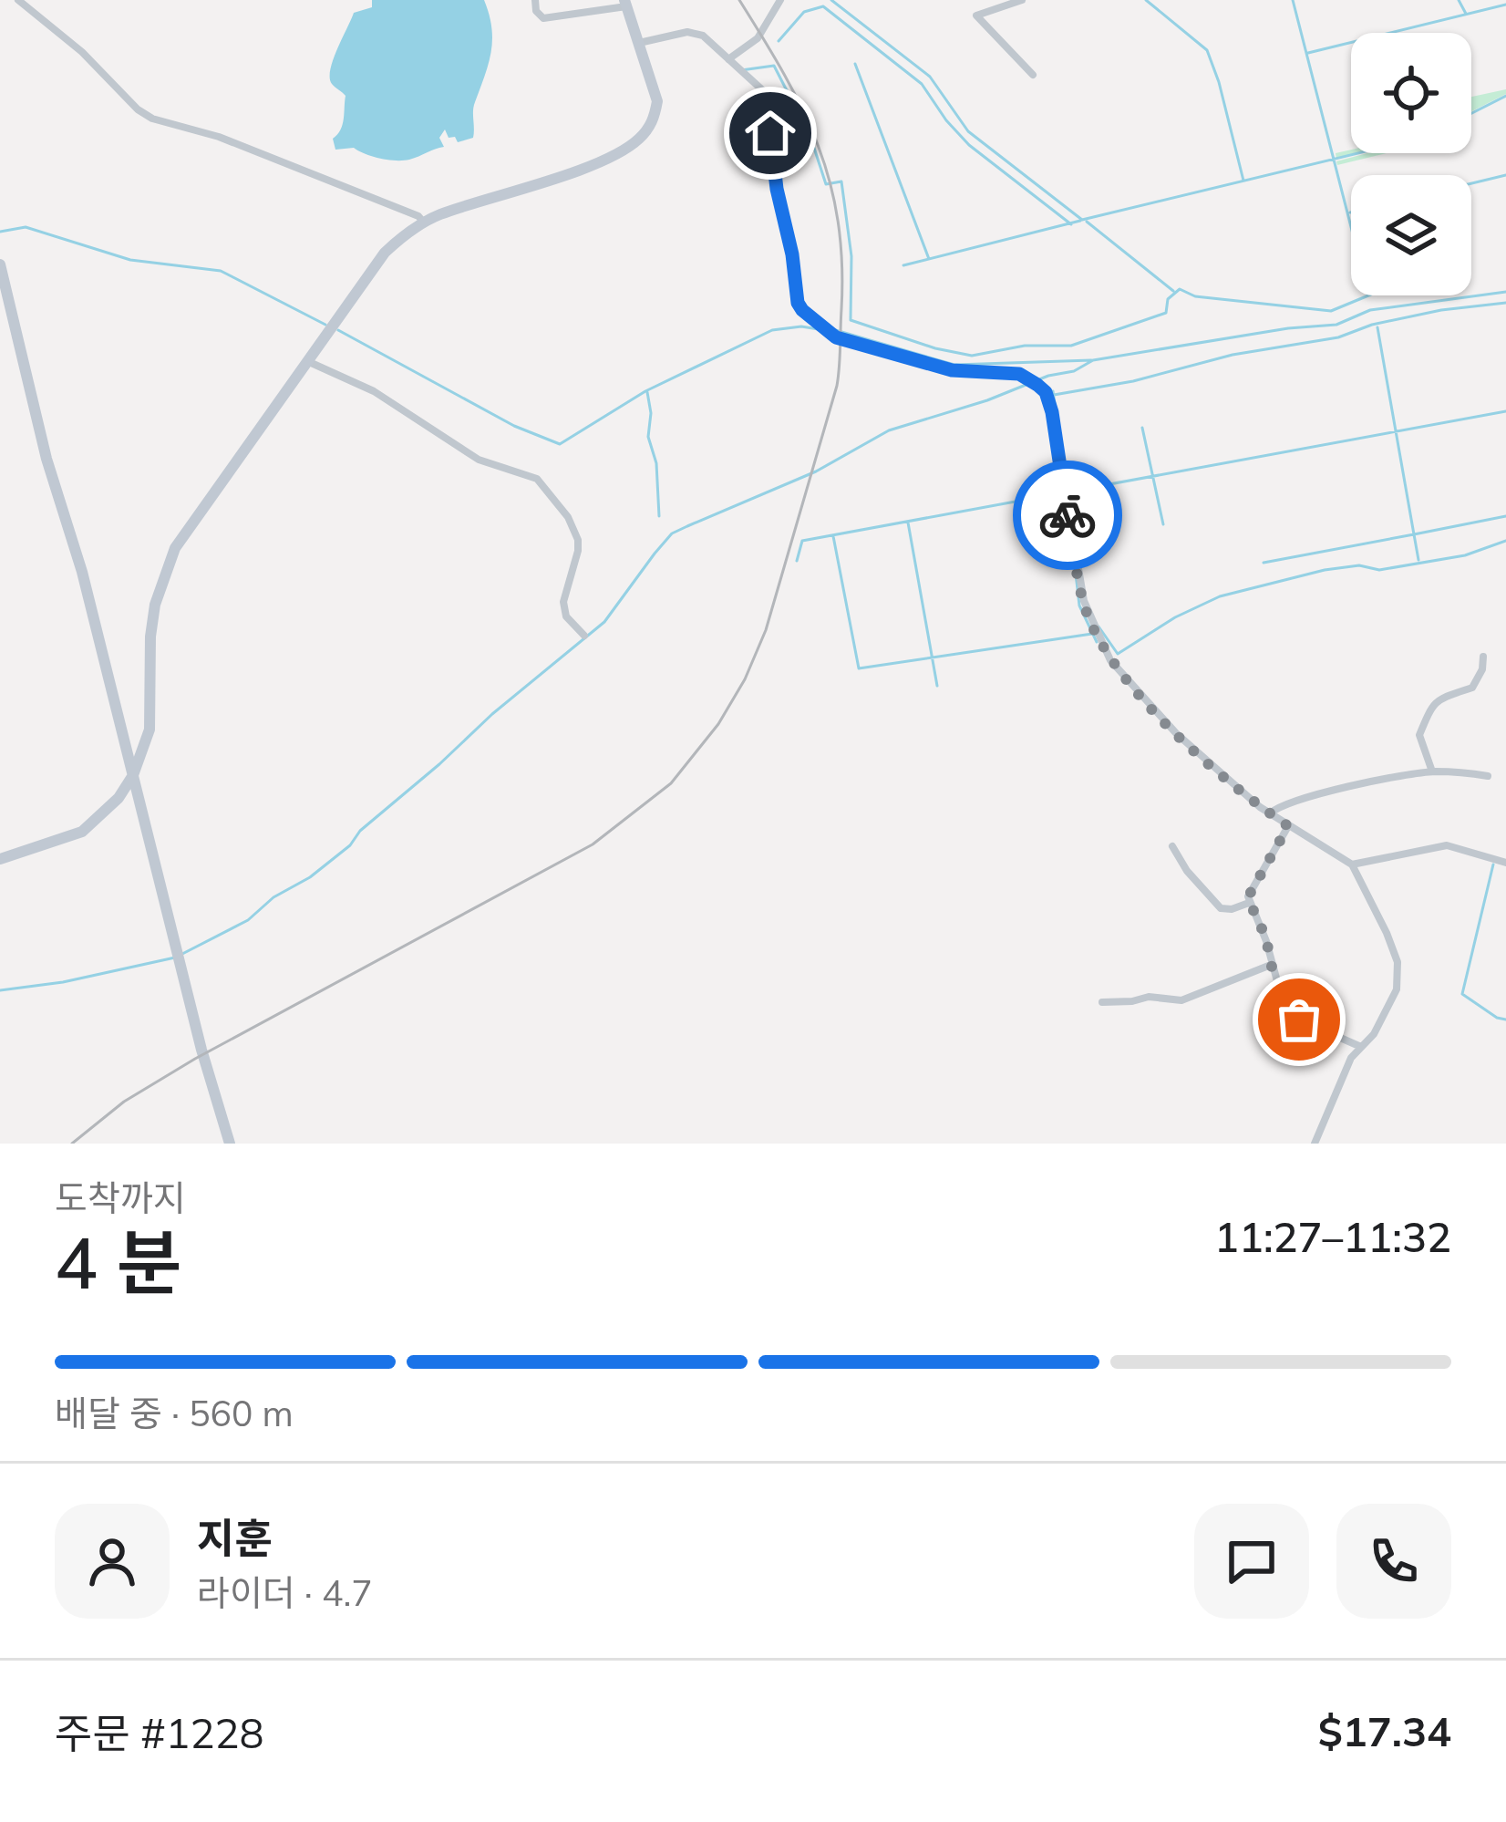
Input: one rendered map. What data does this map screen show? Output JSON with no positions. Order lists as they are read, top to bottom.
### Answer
{
  "page": {
    "heading": ["4 분", "도착까지", "11:27–11:32"],
    "panel": [
      "지훈",
      "라이더 · 4.7",
      "주문 #1228",
      "$17.34"
    ],
    "bar": "배달 중 · 560 m"
  }
}
